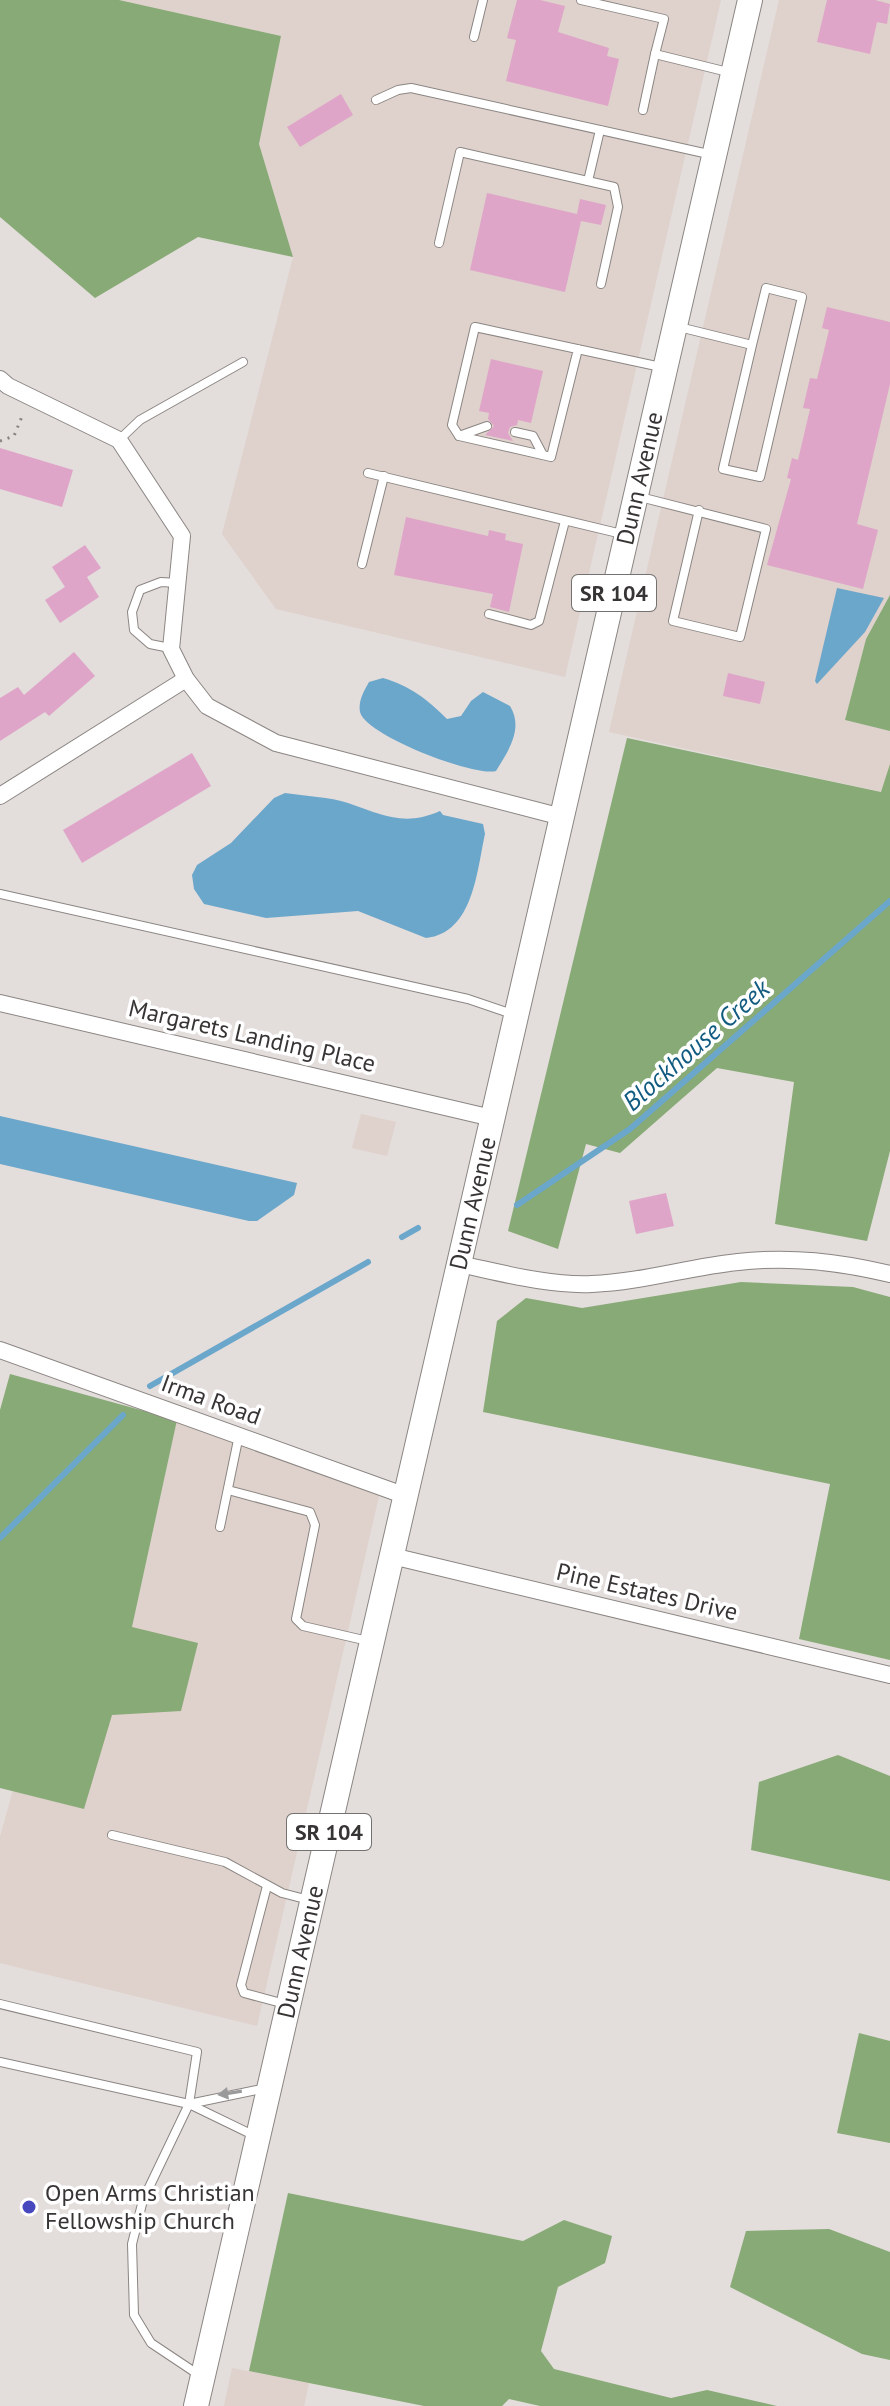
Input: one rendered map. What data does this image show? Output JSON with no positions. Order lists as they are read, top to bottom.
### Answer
{
  "streets": {
    "main road": ["Dunn Avenue", "SR 104"],
    "street": ["Margarets Landing Place", "Irma Road", "Pine Estates Drive"]
  },
  "crossings": [
    ["Dunn Avenue", "Margarets Landing Place"],
    ["Dunn Avenue", "Irma Road"],
    ["Dunn Avenue", "Pine Estates Drive"]
  ],
  "water": ["Blockhouse Creek"],
  "places": ["Open Arms Christian Fellowship Church"]
}
